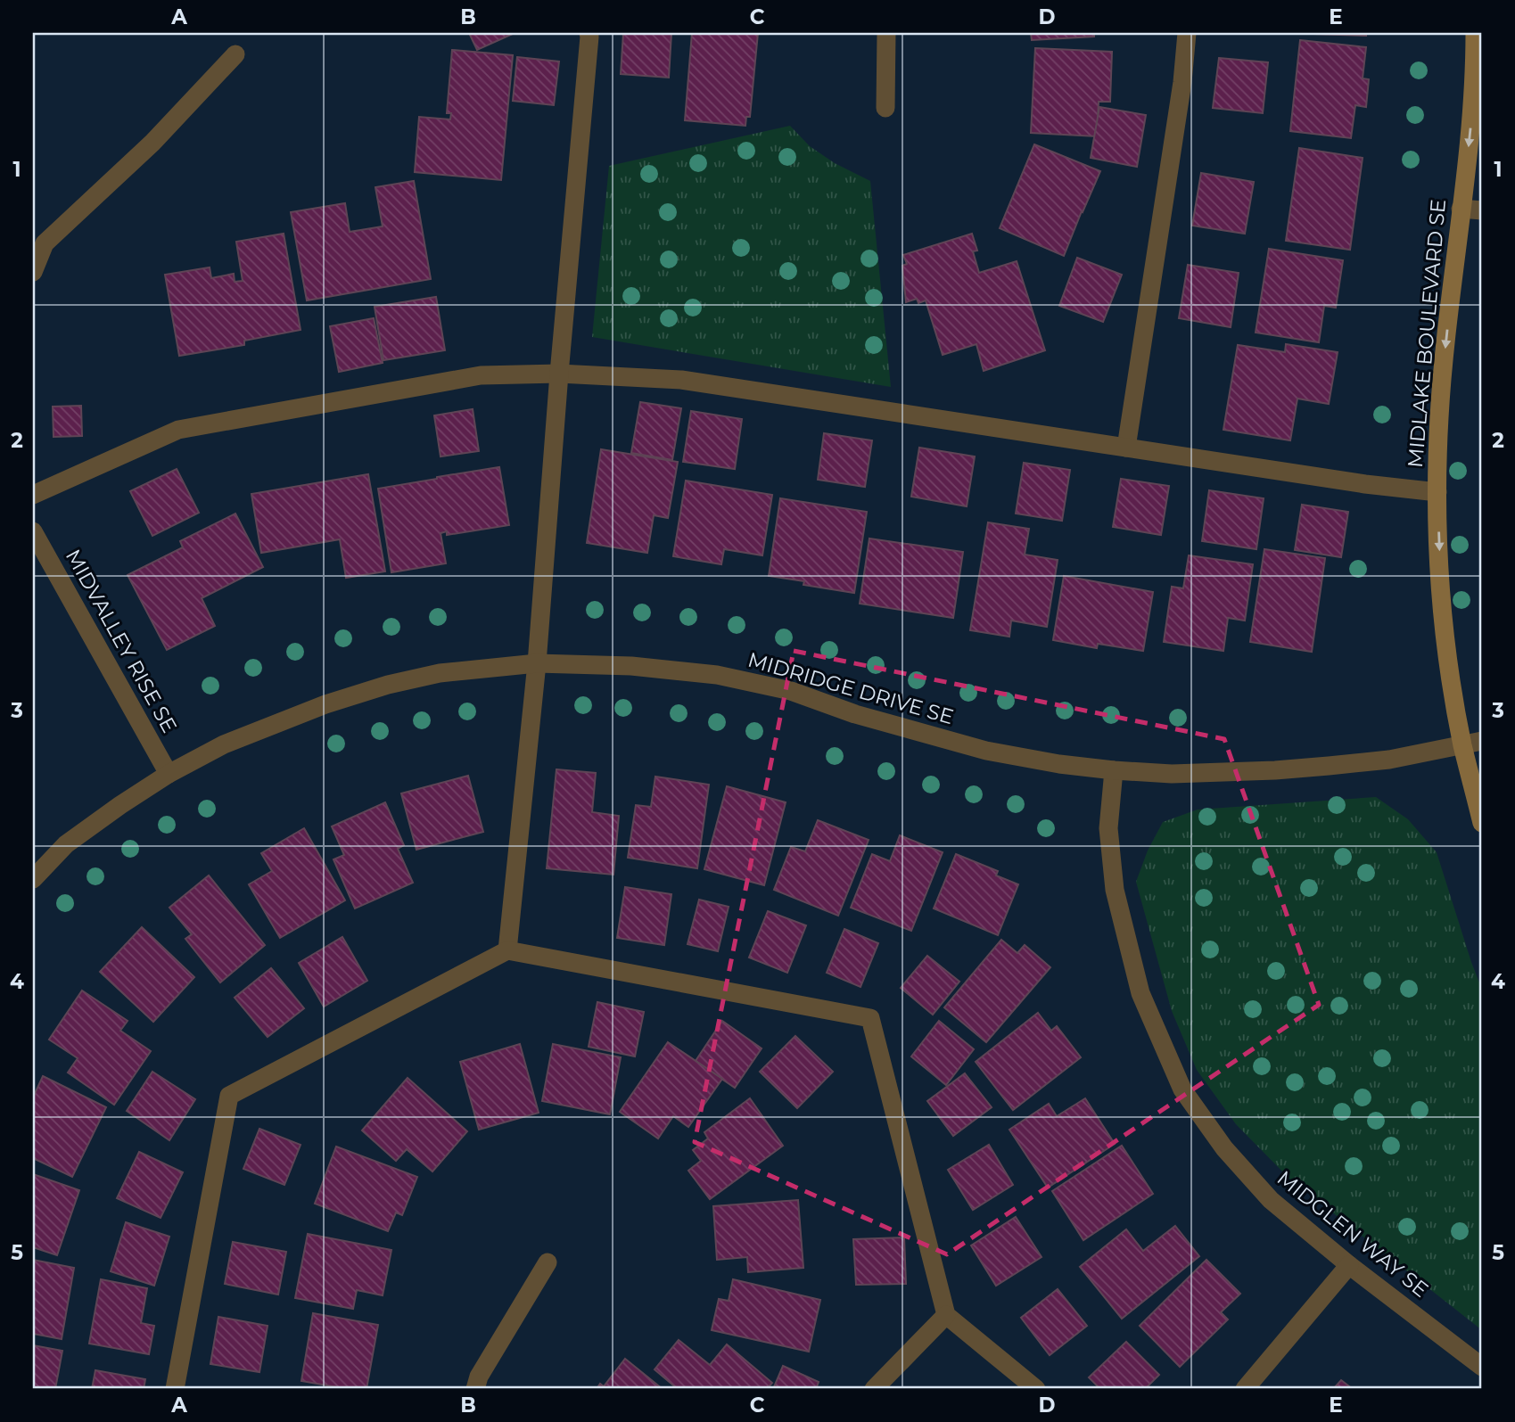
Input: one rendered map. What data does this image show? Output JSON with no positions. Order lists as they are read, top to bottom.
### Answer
{
  "streets": {
    "street": [
      "MIDLAKE BOULEVARD SE",
      "MIDVALLEY RISE SE",
      "MIDRIDGE DRIVE SE",
      "MIDGLEN WAY SE"
    ]
  },
  "crossings": [
    ["MIDLAKE BOULEVARD SE", "MIDRIDGE DRIVE SE"],
    ["MIDVALLEY RISE SE", "MIDRIDGE DRIVE SE"],
    ["MIDRIDGE DRIVE SE", "MIDGLEN WAY SE"]
  ],
  "one_way": ["MIDLAKE BOULEVARD SE"],
  "grid": {
    "columns": [
      "A",
      "B",
      "C",
      "D",
      "E"
    ],
    "rows": [
      "1",
      "2",
      "3",
      "4",
      "5"
    ]
  }
}
